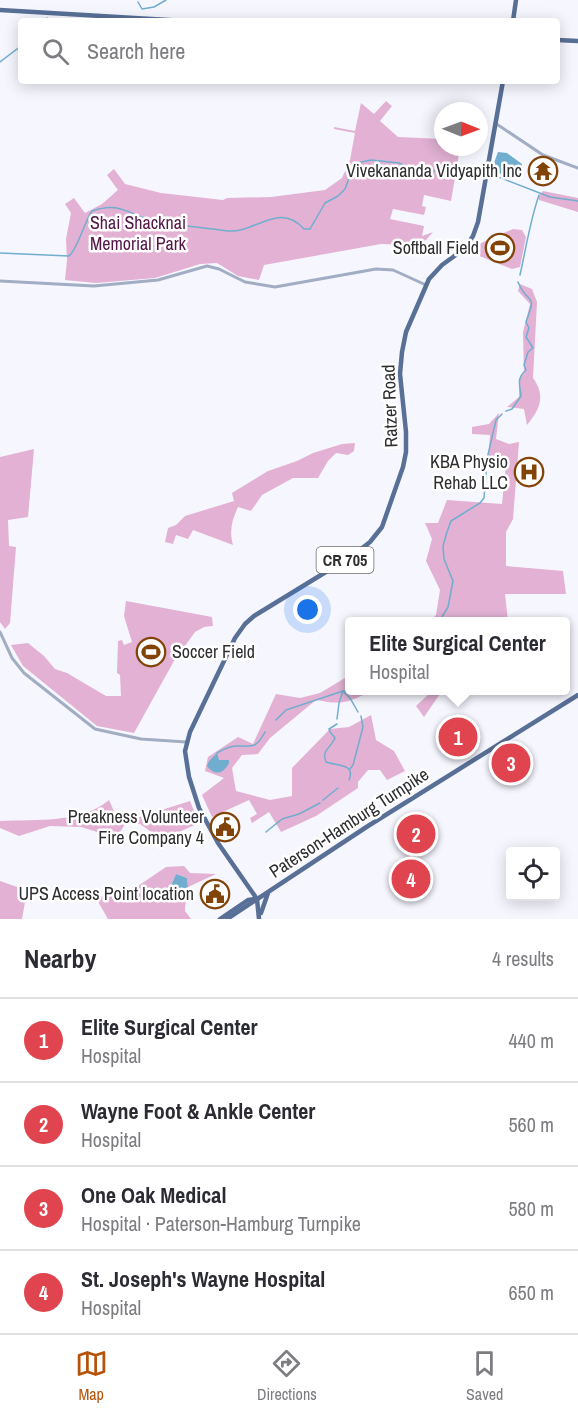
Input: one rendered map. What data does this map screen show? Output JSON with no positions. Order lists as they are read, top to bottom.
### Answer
{
  "streets": {
    "main road": ["Ratzer Road", "CR 705", "Paterson-Hamburg Turnpike"]
  },
  "crossings": [
    ["Ratzer Road", "Paterson-Hamburg Turnpike"]
  ],
  "parks": ["Shai Shacknai Memorial Park"],
  "places": {
    "temple": ["Vivekananda Vidyapith Inc"],
    "sports": ["Softball Field", "Soccer Field"],
    "hospital": ["KBA Physio Rehab LLC"],
    "public building": ["Preakness Volunteer Fire Company 4", "UPS Access Point location"]
  },
  "north": "right",
  "page": {
    "search": "Search here",
    "popup": ["Elite Surgical Center", "Hospital"],
    "pins": [
      "1",
      "3",
      "2",
      "4"
    ],
    "heading": ["Nearby", "4 results"],
    "list": [
      {
        "mark": "1",
        "name": "Elite Surgical Center",
        "note": "Hospital",
        "value": "440 m"
      },
      {
        "mark": "2",
        "name": "Wayne Foot & Ankle Center",
        "note": "Hospital",
        "value": "560 m"
      },
      {
        "mark": "3",
        "name": "One Oak Medical",
        "note": "Hospital · Paterson-Hamburg Turnpike",
        "value": "580 m"
      },
      {
        "mark": "4",
        "name": "St. Joseph's Wayne Hospital",
        "note": "Hospital",
        "value": "650 m"
      }
    ],
    "nav": ["Map", "Directions", "Saved"]
  }
}
